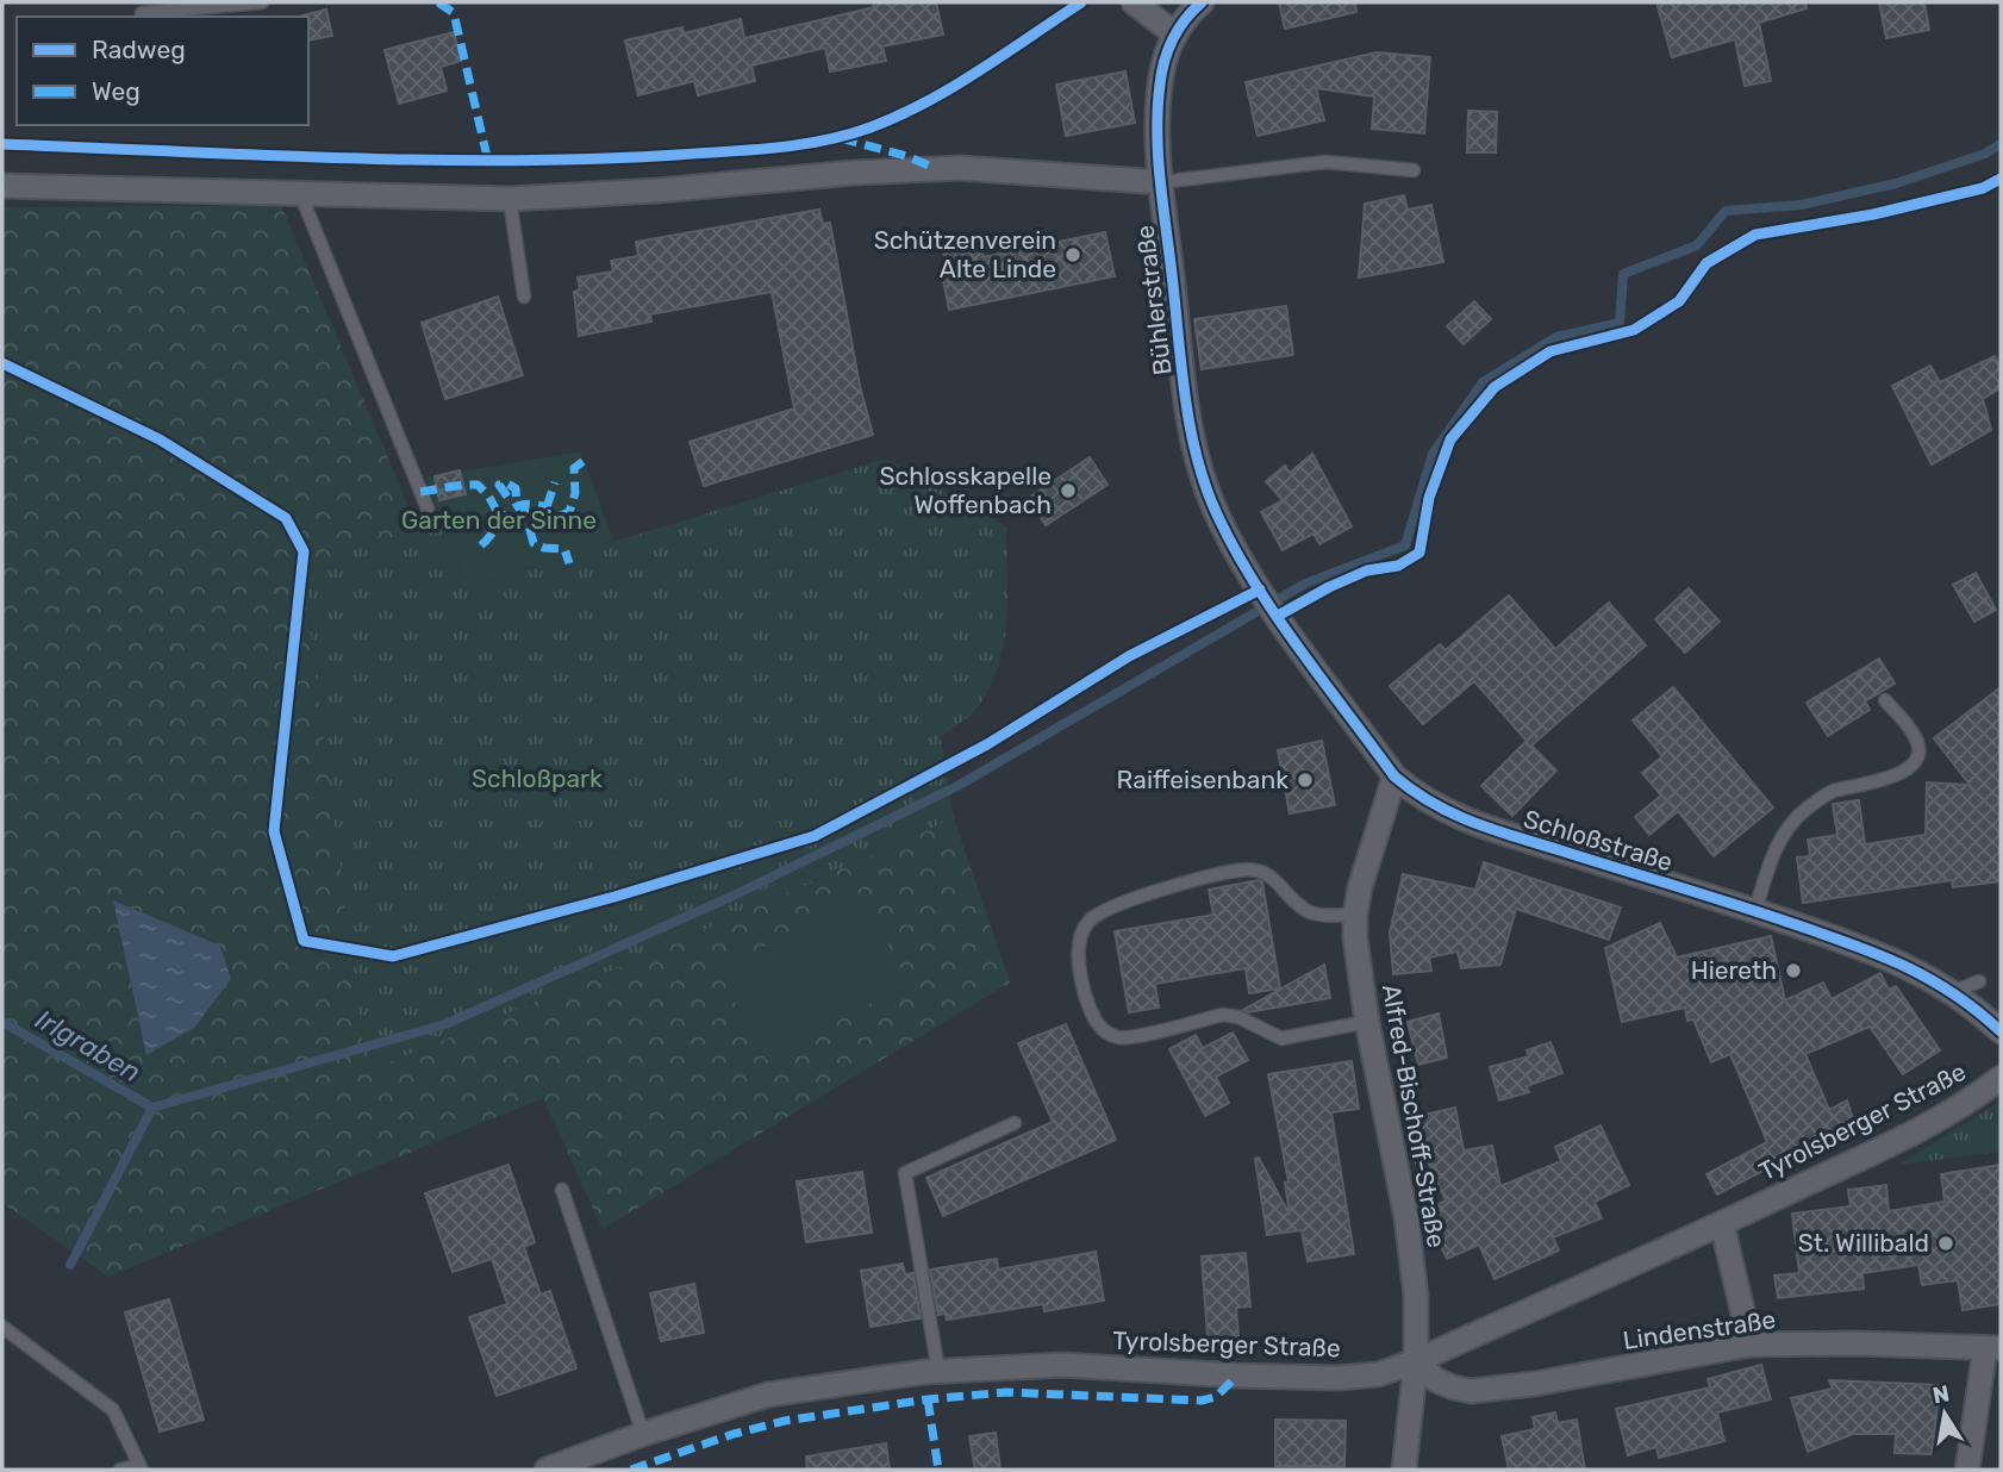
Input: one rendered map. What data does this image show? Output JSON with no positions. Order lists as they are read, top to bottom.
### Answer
{
  "streets": {
    "street": [
      "Bühlerstraße",
      "Schloßstraße",
      "Alfred-Bischoff-Straße",
      "Tyrolsberger Straße",
      "Lindenstraße"
    ]
  },
  "crossings": [
    ["Bühlerstraße", "Schloßstraße"],
    ["Schloßstraße", "Alfred-Bischoff-Straße"],
    ["Alfred-Bischoff-Straße", "Tyrolsberger Straße"],
    ["Alfred-Bischoff-Straße", "Lindenstraße"],
    ["Tyrolsberger Straße", "Lindenstraße"]
  ],
  "water": ["Irlgraben"],
  "parks": ["Garten der Sinne", "Schloßpark"],
  "places": [
    "Schützenverein Alte Linde",
    "Schlosskapelle Woffenbach",
    "Raiffeisenbank",
    "Hiereth",
    "St. Willibald"
  ],
  "legend": ["Radweg", "Weg"],
  "north": "top"
}
